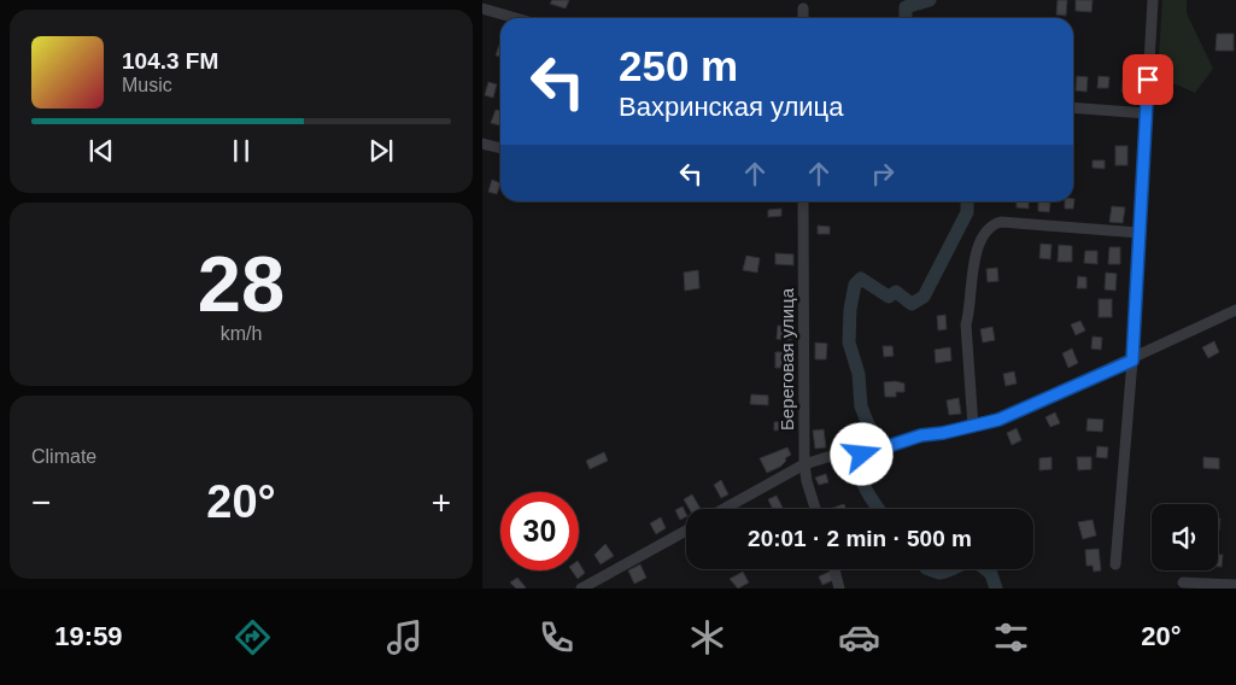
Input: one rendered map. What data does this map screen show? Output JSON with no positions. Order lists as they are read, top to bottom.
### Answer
{
  "streets": {
    "street": ["Береговая улица"]
  },
  "page": {
    "turn": ["250 m", "Вахринская улица"],
    "song": ["104.3 FM", "Music"],
    "tile": [
      ["28", "km/h"],
      "Climate"
    ],
    "heat": ["−", "20°", "+"],
    "limit": "30",
    "trip": "20:01 · 2 min · 500 m",
    "tabs": ["19:59", "20°"]
  }
}
